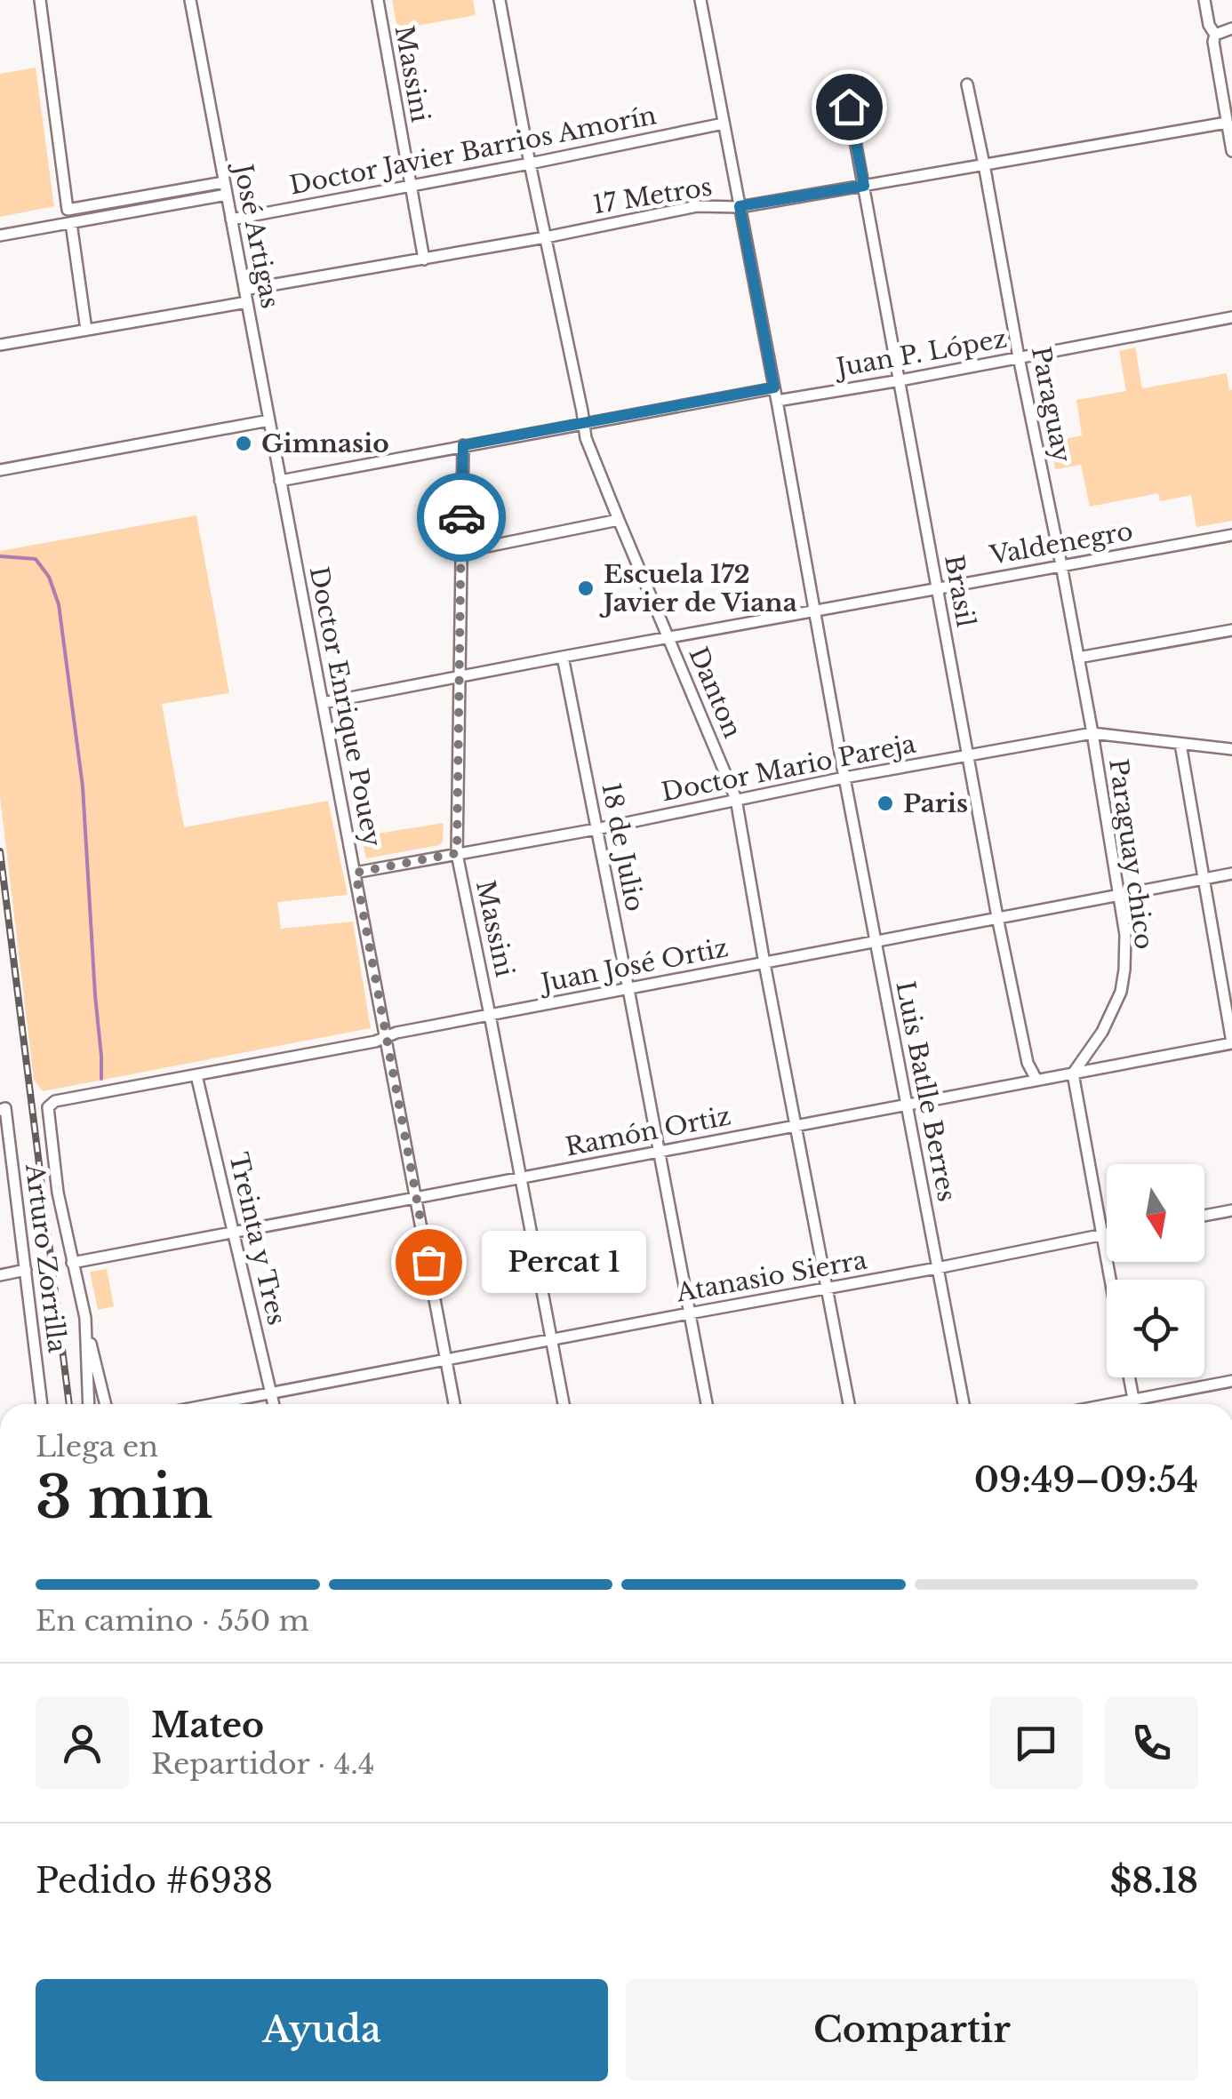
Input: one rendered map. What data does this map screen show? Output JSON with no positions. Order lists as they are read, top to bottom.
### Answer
{
  "streets": {
    "street": [
      "Massini",
      "Doctor Javier Barrios Amorín",
      "17 Metros",
      "José Artigas",
      "Juan P. López",
      "Paraguay",
      "Valdenegro",
      "Brasil",
      "Danton",
      "Doctor Enrique Pouey",
      "Doctor Mario Pareja",
      "18 de Julio",
      "Paraguay chico",
      "Juan José Ortiz",
      "Luis Batlle Berres",
      "Ramón Ortiz",
      "Treinta y Tres",
      "Arturo Zorrilla",
      "Atanasio Sierra"
    ]
  },
  "crossings": [
    ["Massini", "Doctor Javier Barrios Amorín"],
    ["Massini", "17 Metros"],
    ["Massini", "Valdenegro"],
    ["Massini", "Doctor Mario Pareja"],
    ["Massini", "Juan José Ortiz"],
    ["Massini", "Ramón Ortiz"],
    ["Massini", "Atanasio Sierra"],
    ["Doctor Javier Barrios Amorín", "José Artigas"],
    ["Doctor Javier Barrios Amorín", "Danton"],
    ["Doctor Javier Barrios Amorín", "Luis Batlle Berres"],
    ["17 Metros", "José Artigas"],
    ["17 Metros", "Paraguay"],
    ["17 Metros", "Brasil"],
    ["17 Metros", "Danton"],
    ["17 Metros", "Luis Batlle Berres"],
    ["José Artigas", "Doctor Enrique Pouey"],
    ["Juan P. López", "Paraguay"],
    ["Juan P. López", "Brasil"],
    ["Juan P. López", "Luis Batlle Berres"],
    ["Paraguay", "Valdenegro"],
    ["Paraguay", "Doctor Mario Pareja"],
    ["Paraguay", "Paraguay chico"],
    ["Valdenegro", "Brasil"],
    ["Valdenegro", "Danton"],
    ["Valdenegro", "Doctor Enrique Pouey"],
    ["Valdenegro", "18 de Julio"],
    ["Valdenegro", "Luis Batlle Berres"],
    ["Brasil", "Doctor Mario Pareja"],
    ["Brasil", "Juan José Ortiz"],
    ["Brasil", "Ramón Ortiz"],
    ["Danton", "Doctor Mario Pareja"],
    ["Danton", "Juan José Ortiz"],
    ["Danton", "Ramón Ortiz"],
    ["Danton", "Atanasio Sierra"],
    ["Doctor Enrique Pouey", "Doctor Mario Pareja"],
    ["Doctor Enrique Pouey", "Juan José Ortiz"],
    ["Doctor Enrique Pouey", "Ramón Ortiz"],
    ["Doctor Enrique Pouey", "Atanasio Sierra"],
    ["Doctor Mario Pareja", "18 de Julio"],
    ["Doctor Mario Pareja", "Paraguay chico"],
    ["Doctor Mario Pareja", "Luis Batlle Berres"],
    ["18 de Julio", "Juan José Ortiz"],
    ["18 de Julio", "Ramón Ortiz"],
    ["18 de Julio", "Atanasio Sierra"],
    ["Paraguay chico", "Juan José Ortiz"],
    ["Paraguay chico", "Ramón Ortiz"],
    ["Juan José Ortiz", "Luis Batlle Berres"],
    ["Juan José Ortiz", "Ramón Ortiz"],
    ["Juan José Ortiz", "Treinta y Tres"],
    ["Luis Batlle Berres", "Ramón Ortiz"],
    ["Luis Batlle Berres", "Atanasio Sierra"],
    ["Ramón Ortiz", "Treinta y Tres"],
    ["Treinta y Tres", "Atanasio Sierra"]
  ],
  "places": [
    "Gimnasio",
    "Escuela 172 Javier de Viana",
    "Paris",
    "Percat 1"
  ],
  "north": "bottom",
  "page": {
    "bubble": "Percat 1",
    "heading": ["3 min", "Llega en", "09:49–09:54"],
    "panel": [
      "Mateo",
      "Repartidor · 4.4",
      "Pedido #6938",
      "$8.18"
    ],
    "bar": "En camino · 550 m",
    "buttons": ["Ayuda", "Compartir"]
  }
}
